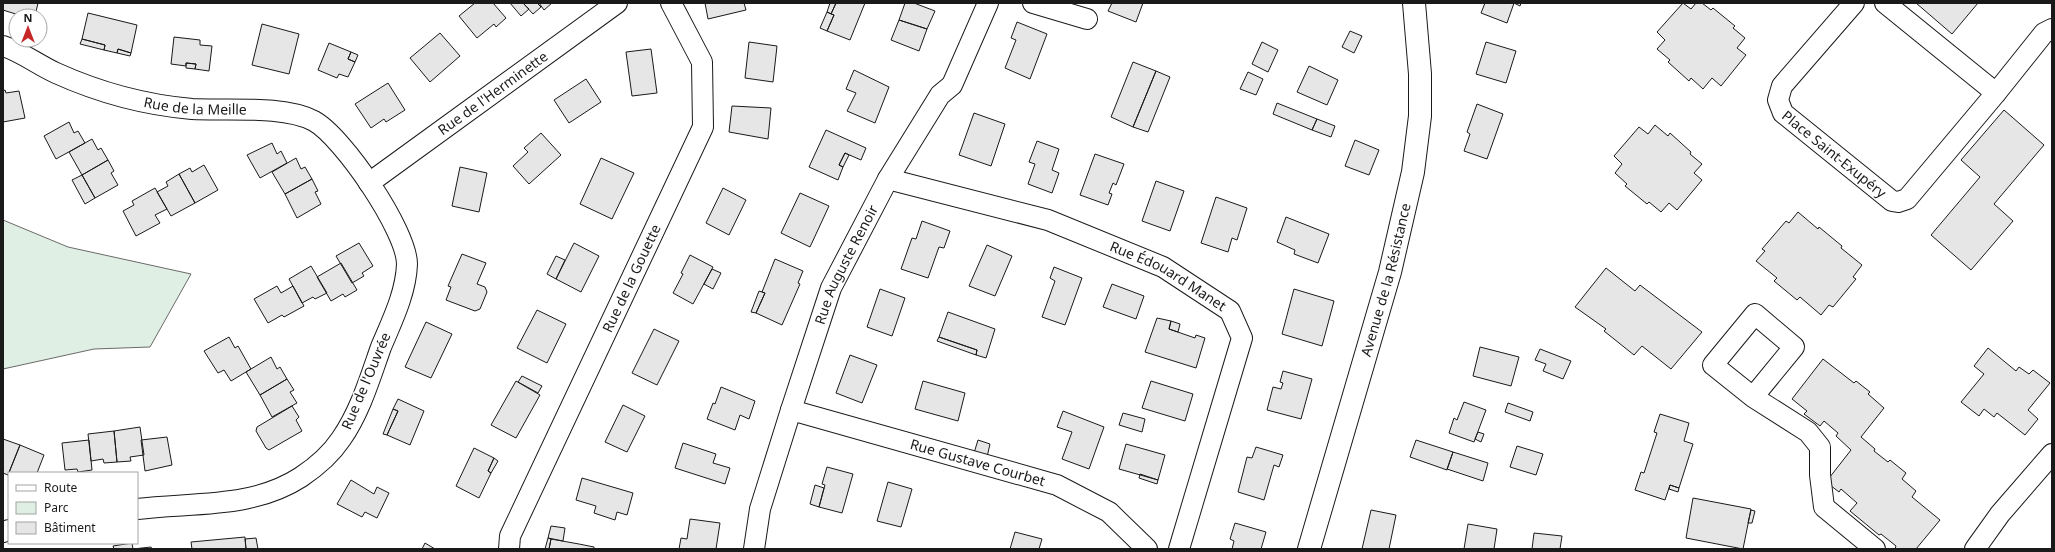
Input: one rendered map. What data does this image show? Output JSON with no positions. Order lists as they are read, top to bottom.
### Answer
{
  "streets": {
    "main road": ["Avenue de la Résistance"],
    "street": [
      "Rue de l'Herminette",
      "Rue de la Meille",
      "Place Saint-Exupéry",
      "Rue Auguste Renoir",
      "Rue Édouard Manet",
      "Rue de la Gouette",
      "Rue de l'Ouvrée",
      "Rue Gustave Courbet"
    ]
  },
  "crossings": [
    ["Rue de l'Herminette", "Rue de la Meille"],
    ["Rue de l'Herminette", "Rue de l'Ouvrée"],
    ["Rue de la Meille", "Rue de l'Ouvrée"],
    ["Rue Auguste Renoir", "Rue Édouard Manet"],
    ["Rue Auguste Renoir", "Rue Gustave Courbet"]
  ],
  "legend": ["Route", "Parc", "Bâtiment"],
  "north": "top"
}
